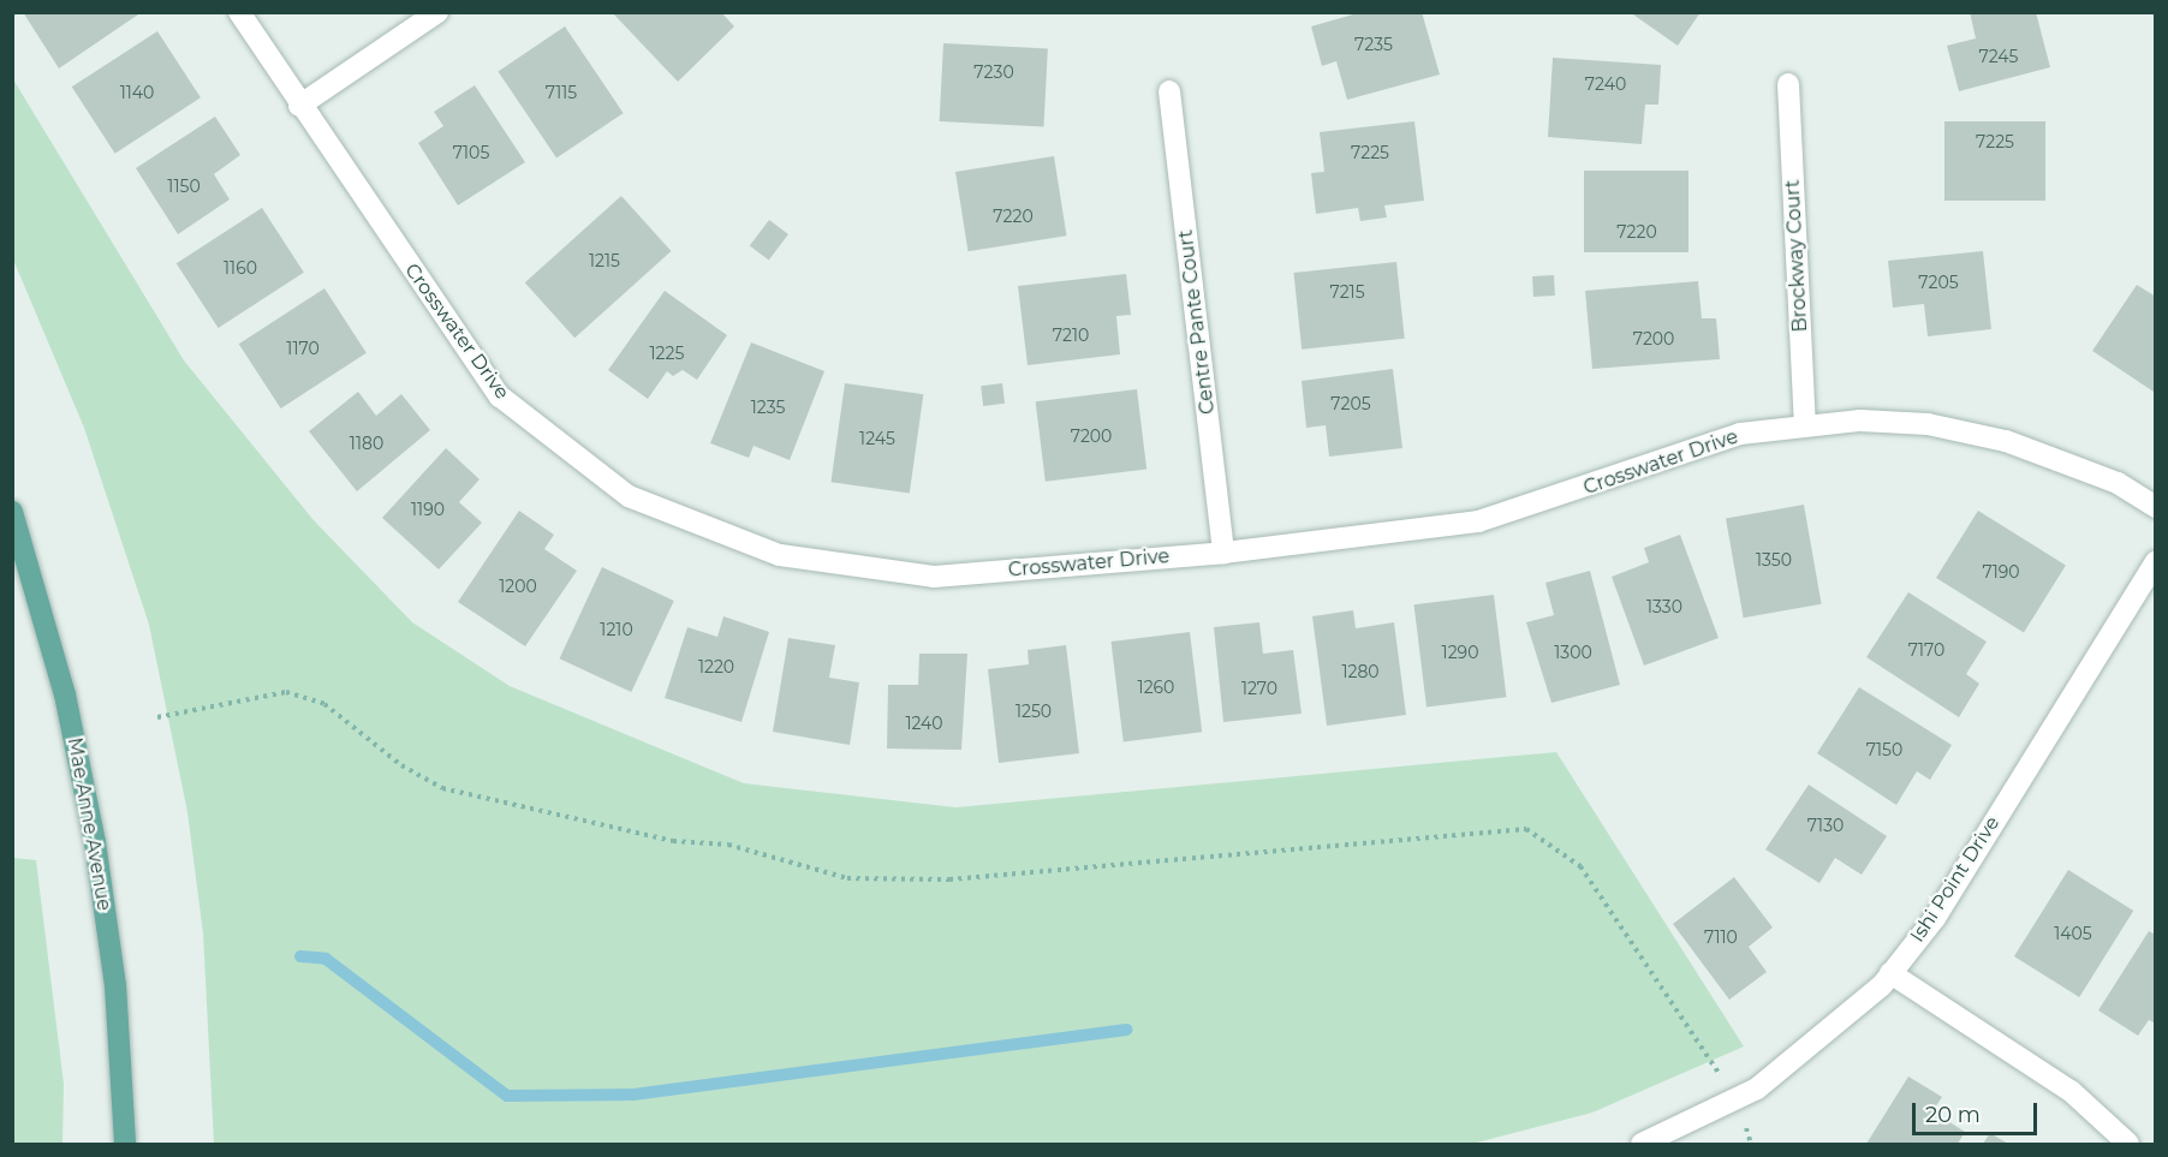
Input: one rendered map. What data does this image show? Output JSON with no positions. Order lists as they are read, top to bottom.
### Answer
{
  "streets": {
    "main road": ["Mae Anne Avenue"],
    "street": [
      "Brockway Court",
      "Centre Pante Court",
      "Crosswater Drive",
      "Ishi Point Drive"
    ]
  },
  "crossings": [
    ["Brockway Court", "Crosswater Drive"],
    ["Centre Pante Court", "Crosswater Drive"]
  ],
  "house_numbers": [
    "7235",
    "7245",
    "7230",
    "7240",
    "1140",
    "7115",
    "7225",
    "7105",
    "7225",
    "1150",
    "7220",
    "7220",
    "1215",
    "1160",
    "7205",
    "7215",
    "7210",
    "7200",
    "1170",
    "1225",
    "7205",
    "1235",
    "7200",
    "1245",
    "1180",
    "1190",
    "1350",
    "7190",
    "1200",
    "1330",
    "1210",
    "7170",
    "1290",
    "1300",
    "1220",
    "1280",
    "1260",
    "1270",
    "1250",
    "1240",
    "7150",
    "7130",
    "1405",
    "7110"
  ],
  "scale_bar": "20 m"
}
